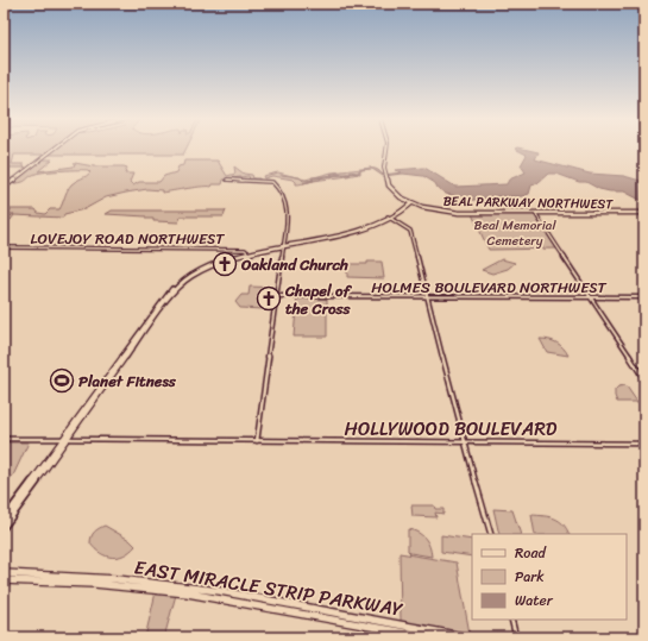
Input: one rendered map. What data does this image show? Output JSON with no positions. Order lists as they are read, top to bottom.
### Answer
{
  "streets": {
    "highway": ["EAST MIRACLE STRIP PARKWAY"],
    "main road": ["BEAL PARKWAY NORTHWEST"],
    "street": ["LOVEJOY ROAD NORTHWEST", "HOLMES BOULEVARD NORTHWEST", "HOLLYWOOD BOULEVARD"]
  },
  "parks": ["Beal Memorial Cemetery"],
  "places": {
    "church": ["Oakland Church", "Chapel of the Cross"],
    "sports": ["Planet Fitness"]
  },
  "legend": ["Road", "Park", "Water"]
}
